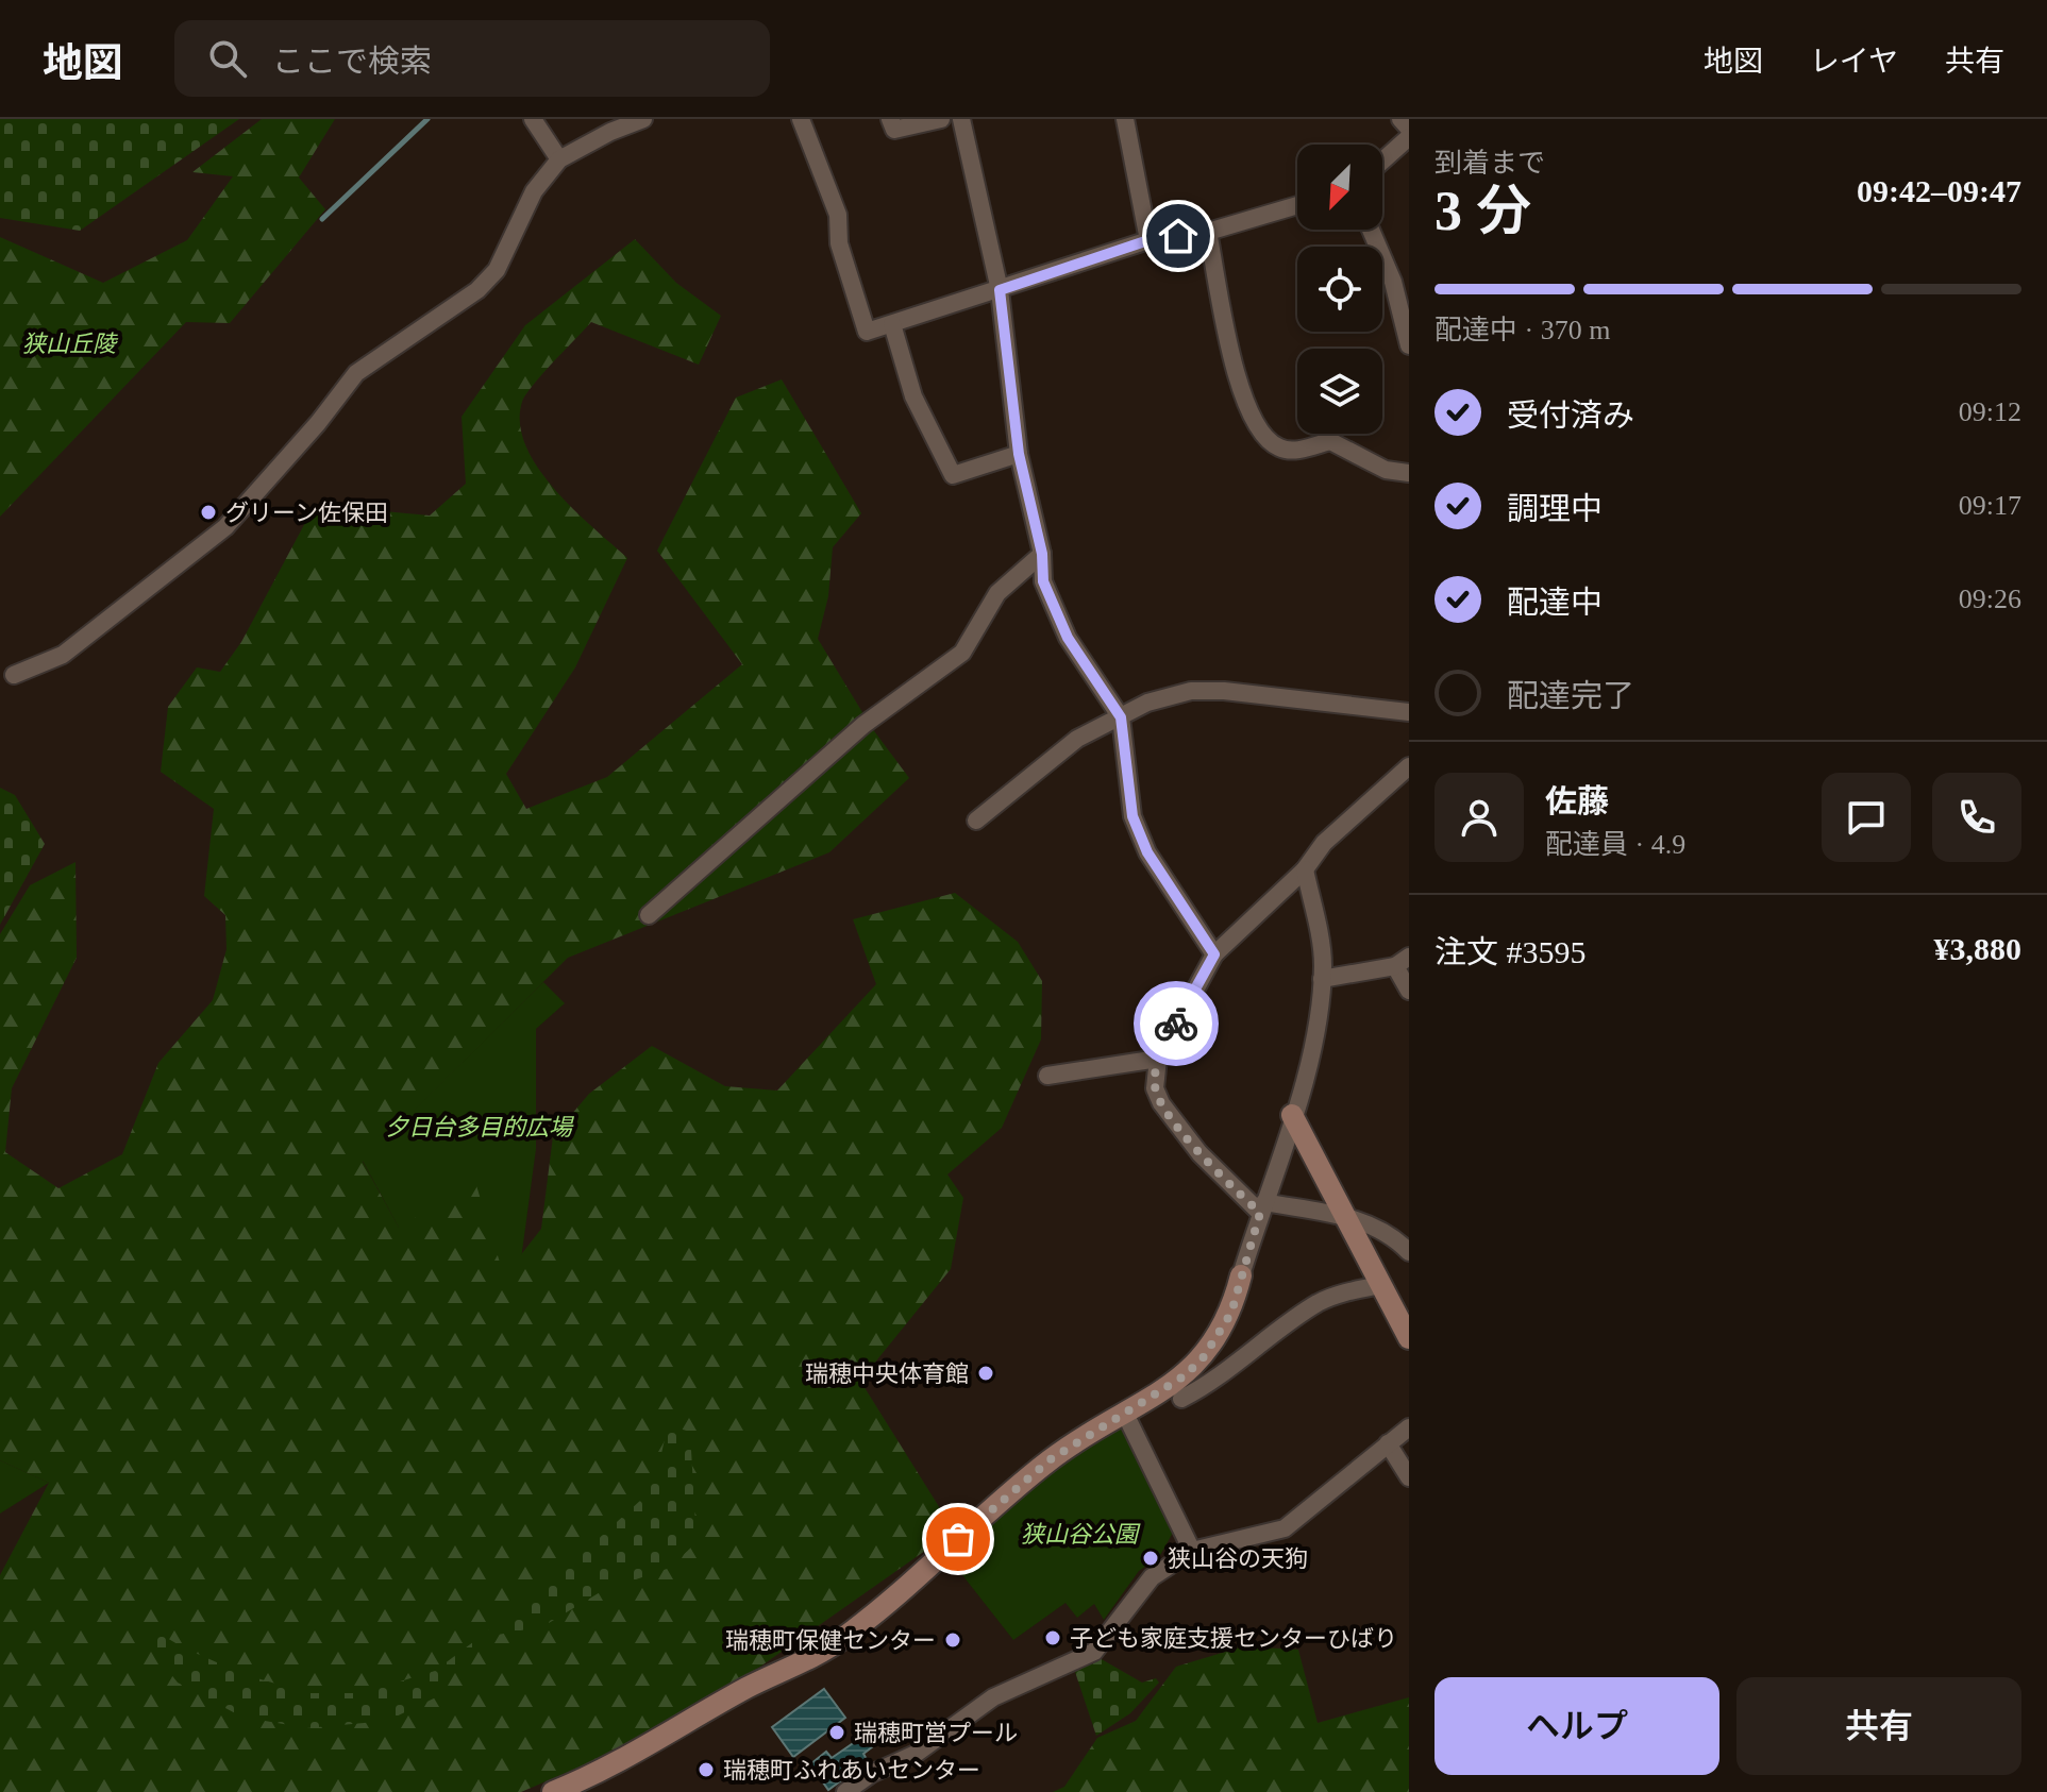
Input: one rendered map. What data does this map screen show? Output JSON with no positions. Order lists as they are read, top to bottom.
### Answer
{
  "parks": ["狭山丘陵", "夕日台多目的広場", "狭山谷公園"],
  "places": [
    "グリーン佐保田",
    "瑞穂中央体育館",
    "狭山谷の天狗",
    "子ども家庭支援センターひばり",
    "瑞穂町保健センター",
    "瑞穂町営プール",
    "瑞穂町ふれあいセンター"
  ],
  "north": "bottom left",
  "page": {
    "header": "地図",
    "search": "ここで検索",
    "nav": ["地図", "レイヤ", "共有"],
    "heading": ["3 分", "到着まで", "09:42–09:47"],
    "panel": [
      "佐藤",
      "配達員 · 4.9",
      "注文 #3595",
      "¥3,880"
    ],
    "bar": "配達中 · 370 m",
    "list": [
      ["受付済み", "09:12"],
      ["調理中", "09:17"],
      ["配達中", "09:26"],
      "配達完了"
    ],
    "buttons": ["ヘルプ", "共有"]
  }
}
